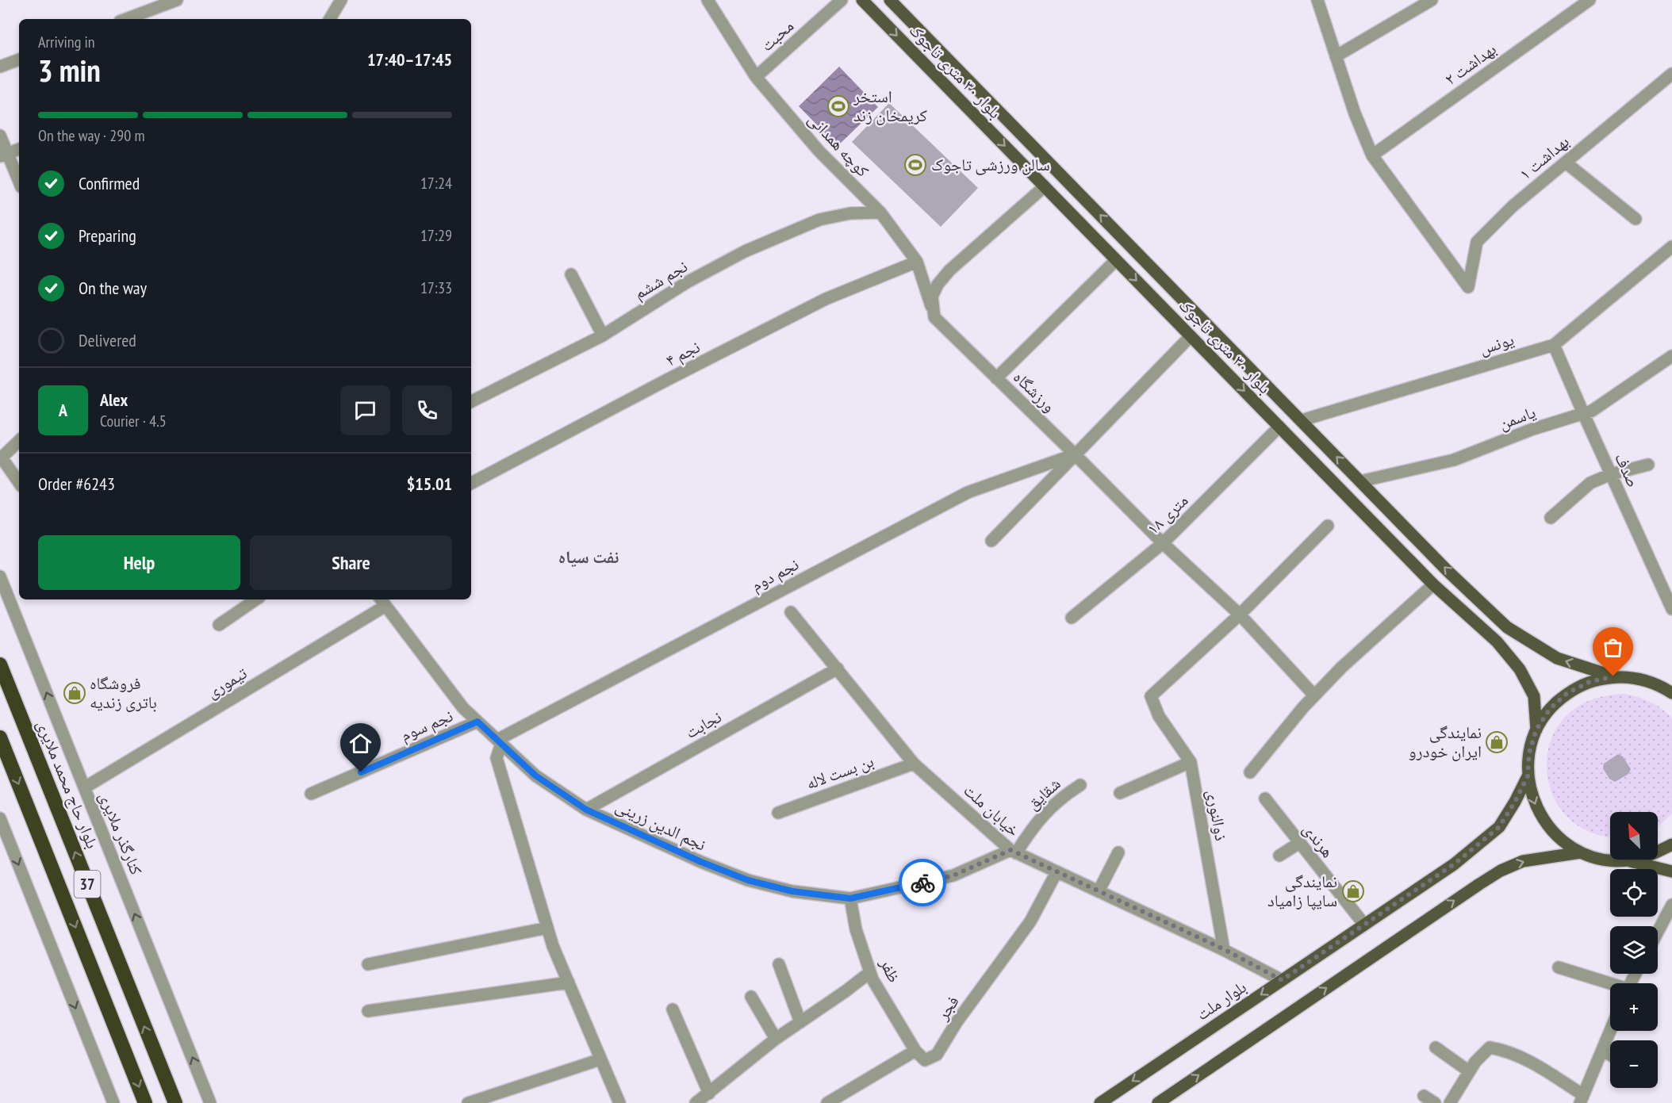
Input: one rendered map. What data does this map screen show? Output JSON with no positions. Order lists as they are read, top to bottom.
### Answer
{
  "streets": {
    "highway": ["بلوار حاج محمد ملایری", "37"],
    "main road": ["بلوار ۳۰ متری تاجوک", "بلوار ملت"],
    "street": [
      "محبت",
      "بهداشت ۲",
      "کوچه همدانی",
      "بهداشت ۱",
      "نجم ششم",
      "یونس",
      "نجم ۴",
      "ورزشگاه",
      "یاسمن",
      "صدف",
      "۱۸ متری",
      "نجم دوم",
      "تیموری",
      "نجابت",
      "نجم سوم",
      "بن بست لاله",
      "شقایق",
      "خیابان ملت",
      "ذوالنوری",
      "نجم الدین زرینی",
      "کنارگذر ملایری",
      "هرندی",
      "ظفر",
      "فجر"
    ]
  },
  "crossings": [
    ["محبت", "کوچه همدانی"],
    ["بهداشت ۲", "بهداشت ۱"],
    ["بلوار ۳۰ متری تاجوک", "یونس"],
    ["بلوار ۳۰ متری تاجوک", "یاسمن"],
    ["بلوار ۳۰ متری تاجوک", "۱۸ متری"],
    ["کوچه همدانی", "نجم ششم"],
    ["کوچه همدانی", "نجم ۴"],
    ["کوچه همدانی", "ورزشگاه"],
    ["یونس", "صدف"],
    ["ورزشگاه", "۱۸ متری"],
    ["ورزشگاه", "نجم دوم"],
    ["ورزشگاه", "ذوالنوری"],
    ["یاسمن", "صدف"],
    ["نجم دوم", "نجم الدین زرینی"],
    ["تیموری", "نجم الدین زرینی"],
    ["تیموری", "کنارگذر ملایری"],
    ["نجابت", "خیابان ملت"],
    ["نجابت", "نجم الدین زرینی"],
    ["نجم سوم", "نجم الدین زرینی"],
    ["بن بست لاله", "خیابان ملت"],
    ["شقایق", "خیابان ملت"],
    ["شقایق", "نجم الدین زرینی"],
    ["خیابان ملت", "ذوالنوری"],
    ["خیابان ملت", "نجم الدین زرینی"],
    ["خیابان ملت", "بلوار ملت"],
    ["خیابان ملت", "فجر"],
    ["نجم الدین زرینی", "ظفر"],
    ["هرندی", "بلوار ملت"],
    ["ظفر", "فجر"]
  ],
  "districts": ["نفت سیاه"],
  "places": {
    "sports": ["استخر کریمخان زند", "سالن ورزشی تاجوک"],
    "shop": ["فروشگاه باتری زندیه", "نمایندگی ایران خودرو", "نمایندگی سایپا زامیاد"]
  },
  "north": "top left",
  "page": {
    "heading": ["3 min", "Arriving in", "17:40–17:45"],
    "panel": [
      "Alex",
      "Courier · 4.5",
      "Order #6243",
      "$15.01"
    ],
    "bar": "On the way · 290 m",
    "list": [
      ["Confirmed", "17:24"],
      ["Preparing", "17:29"],
      ["On the way", "17:33"],
      "Delivered"
    ],
    "round": "A",
    "buttons": ["Help", "Share"],
    "map_buttons": ["+", "−"]
  }
}
